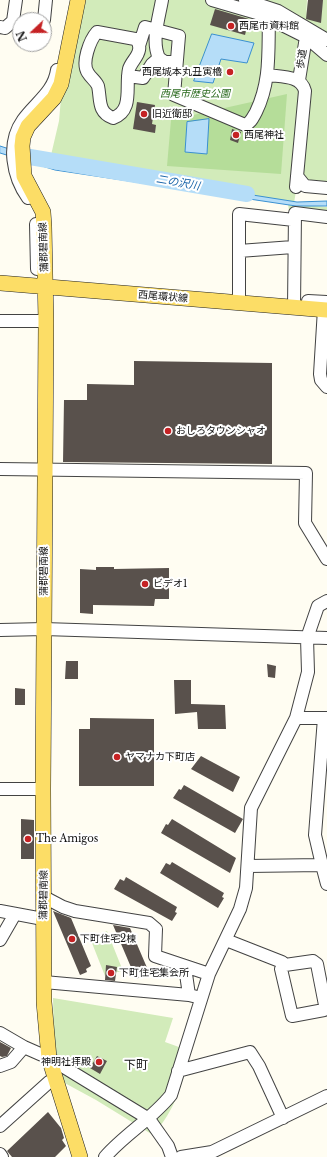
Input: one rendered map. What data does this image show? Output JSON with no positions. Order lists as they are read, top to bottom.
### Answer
{
  "streets": {
    "main road": ["蒲郡碧南線", "西尾環状線"],
    "street": ["歩道"]
  },
  "crossings": [
    ["蒲郡碧南線", "西尾環状線"]
  ],
  "districts": ["下町"],
  "water": ["二の沢川"],
  "parks": ["西尾市歴史公園"],
  "places": [
    "西尾市資料館",
    "西尾城本丸丑寅櫓",
    "旧近衛邸",
    "西尾神社",
    "おしろタウンシャオ",
    "ビデオ1",
    "ヤマナカ下町店",
    "The Amigos",
    "下町住宅2棟",
    "下町住宅集会所",
    "神明社拝殿"
  ],
  "north": "left"
}
